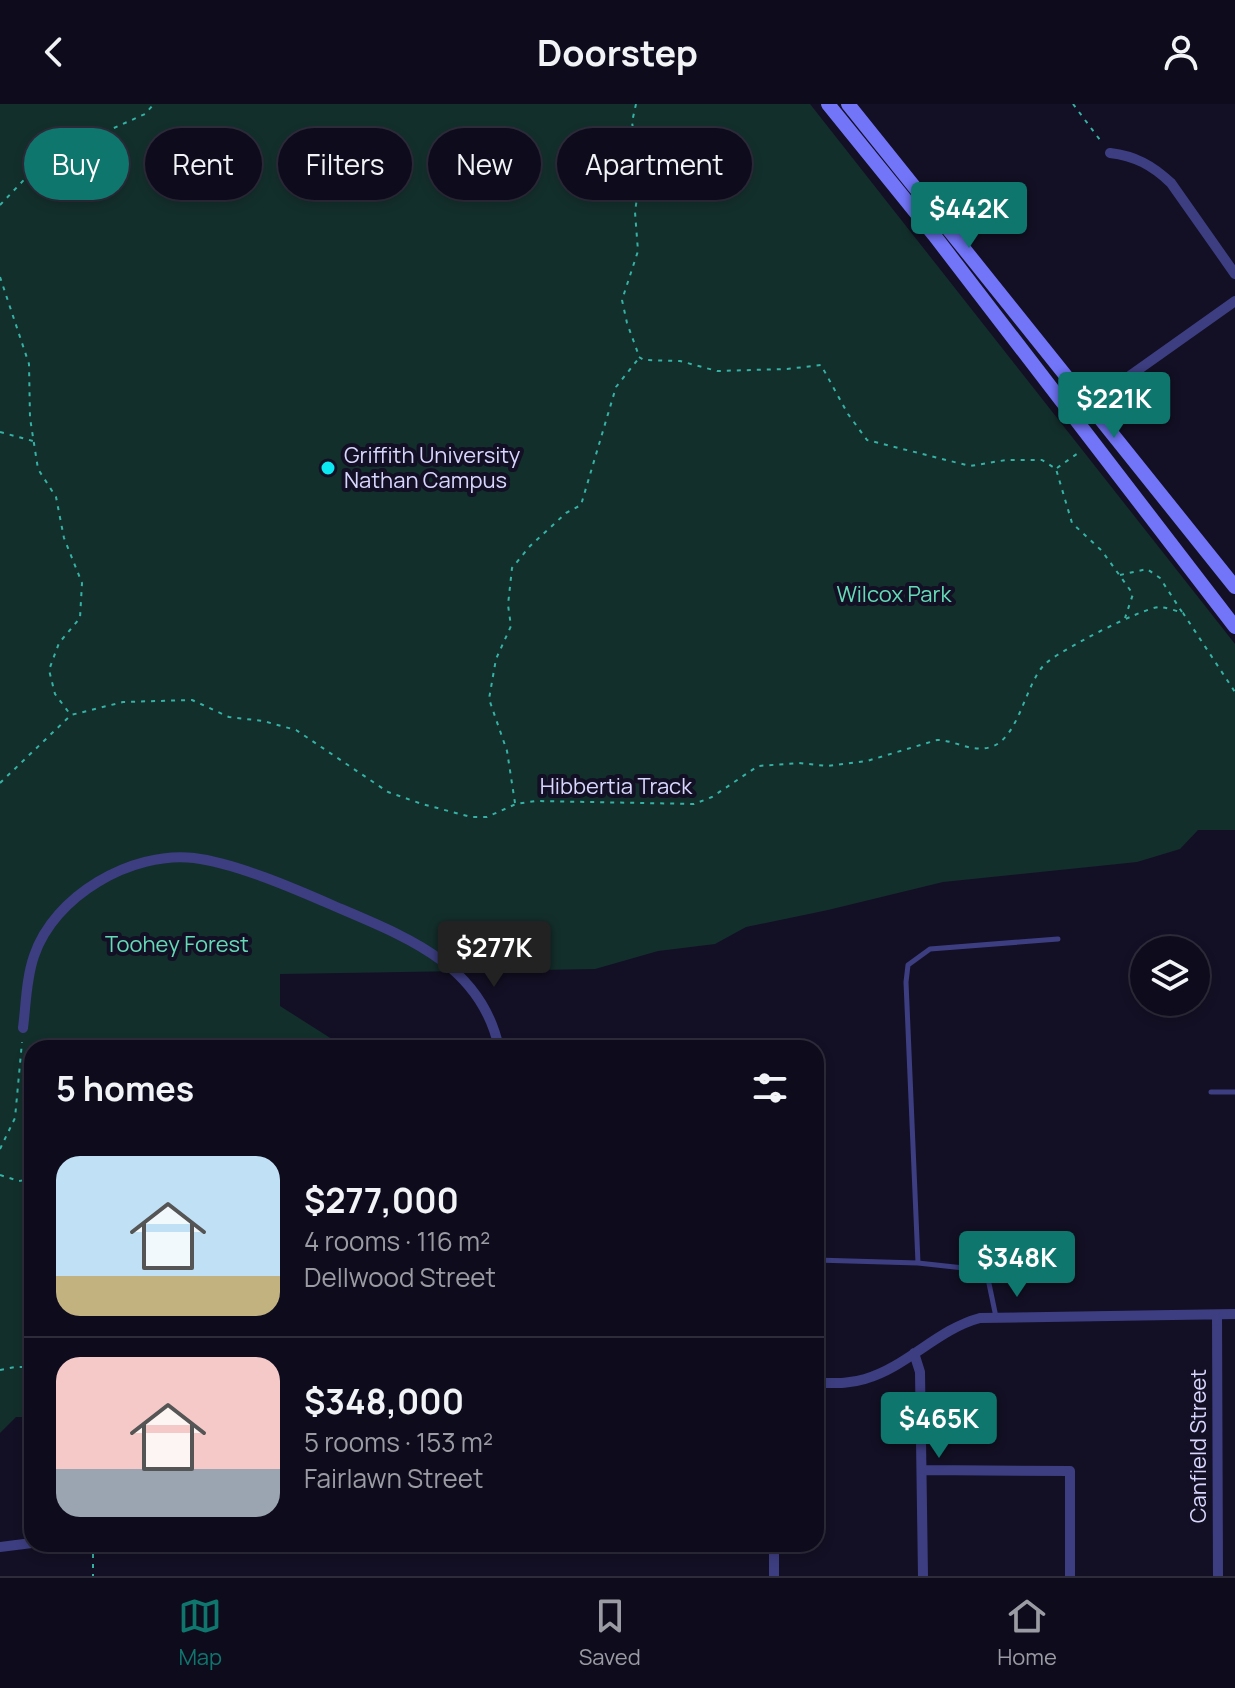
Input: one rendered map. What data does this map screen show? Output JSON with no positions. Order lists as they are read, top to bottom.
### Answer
{
  "streets": {
    "street": ["Canfield Street"],
    "path": ["Hibbertia Track"]
  },
  "parks": ["Wilcox Park", "Toohey Forest"],
  "places": ["Griffith University Nathan Campus"],
  "page": {
    "header": "Doorstep",
    "chip": [
      "Buy",
      "Rent",
      "Filters",
      "New",
      "Apartment"
    ],
    "price": [
      "$442K",
      "$221K",
      "$277K",
      "$348K",
      "$465K"
    ],
    "heading": "5 homes",
    "list": [
      {
        "name": "$277,000",
        "note": "4 rooms · 116 m² · Dellwood Street"
      },
      {
        "name": "$348,000",
        "note": "5 rooms · 153 m² · Fairlawn Street"
      }
    ],
    "tabs": ["Map", "Saved", "Home"]
  }
}
